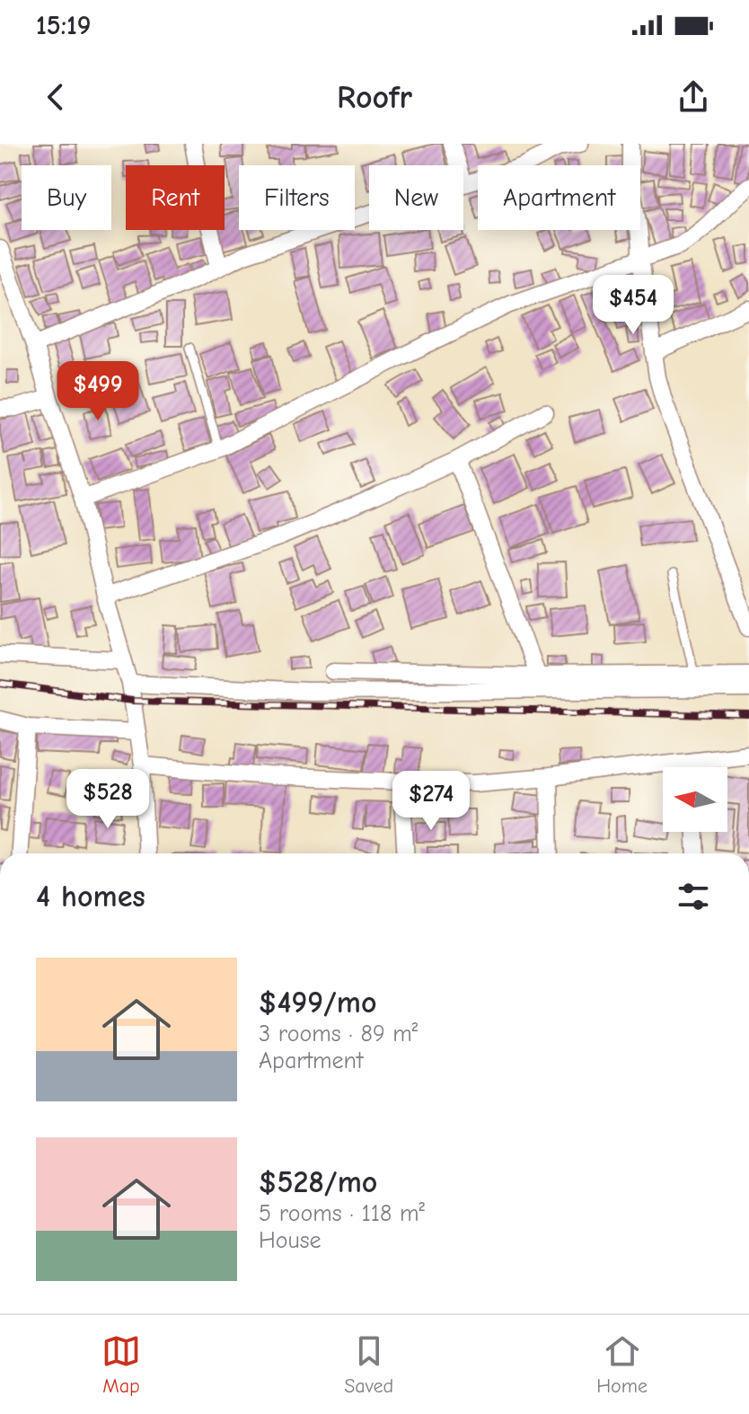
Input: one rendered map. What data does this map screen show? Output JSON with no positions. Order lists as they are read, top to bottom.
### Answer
{
  "north": "left",
  "page": {
    "status": "15:19",
    "header": "Roofr",
    "chip": [
      "Buy",
      "Rent",
      "Filters",
      "New",
      "Apartment"
    ],
    "price": [
      "$454",
      "$499",
      "$528",
      "$274"
    ],
    "heading": "4 homes",
    "list": [
      {
        "name": "$499/mo",
        "note": "3 rooms · 89 m² · Apartment"
      },
      {
        "name": "$528/mo",
        "note": "5 rooms · 118 m² · House"
      }
    ],
    "tabs": ["Map", "Saved", "Home"]
  }
}
